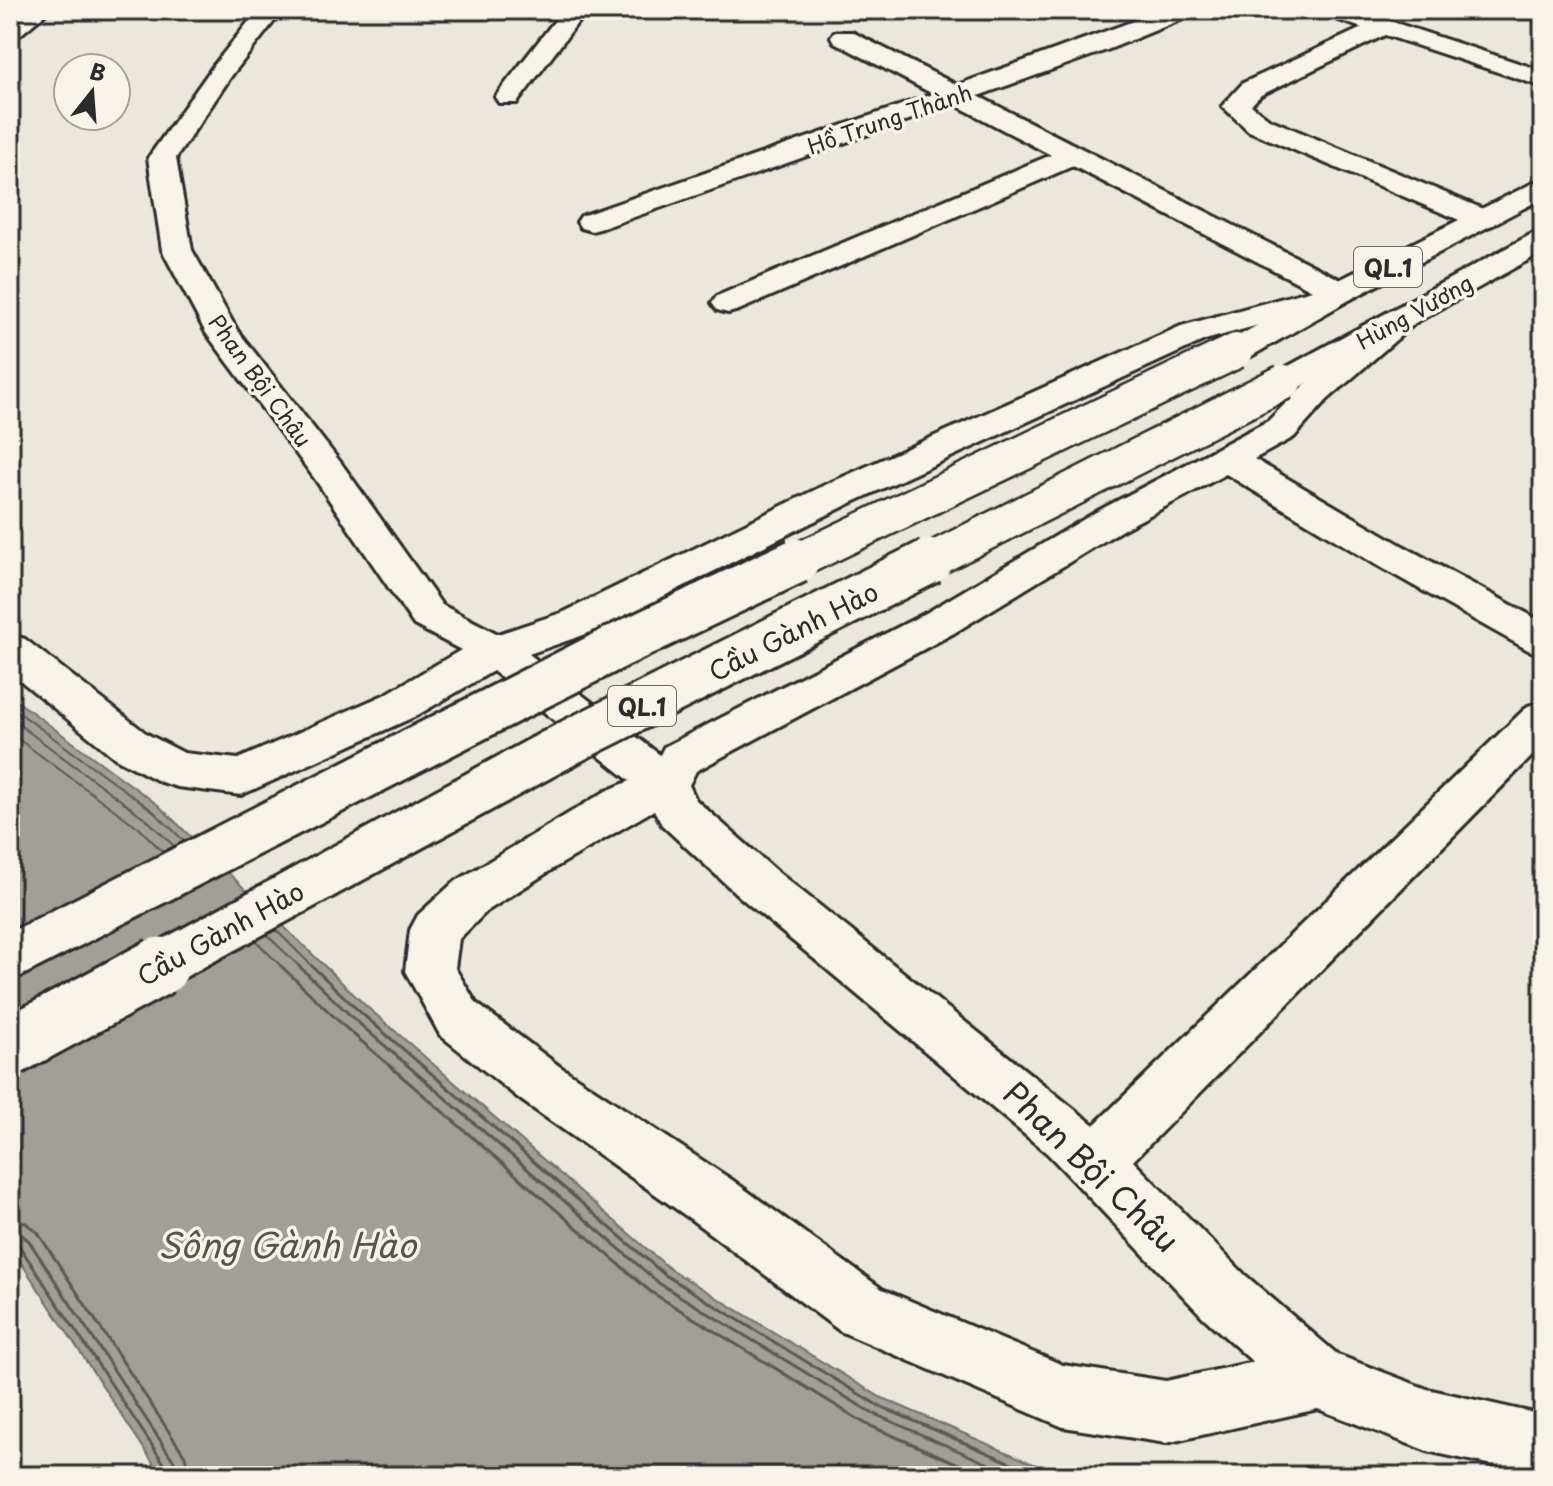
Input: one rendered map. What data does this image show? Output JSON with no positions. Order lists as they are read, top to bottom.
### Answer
{
  "streets": {
    "main road": [
      "Hồ Trung Thành",
      "QL.1",
      "Hùng Vương",
      "Phan Bội Châu",
      "Cầu Gành Hào"
    ]
  },
  "crossings": [
    ["Hùng Vương", "Cầu Gành Hào"]
  ],
  "water": ["Sông Gành Hào"],
  "north": "top"
}
